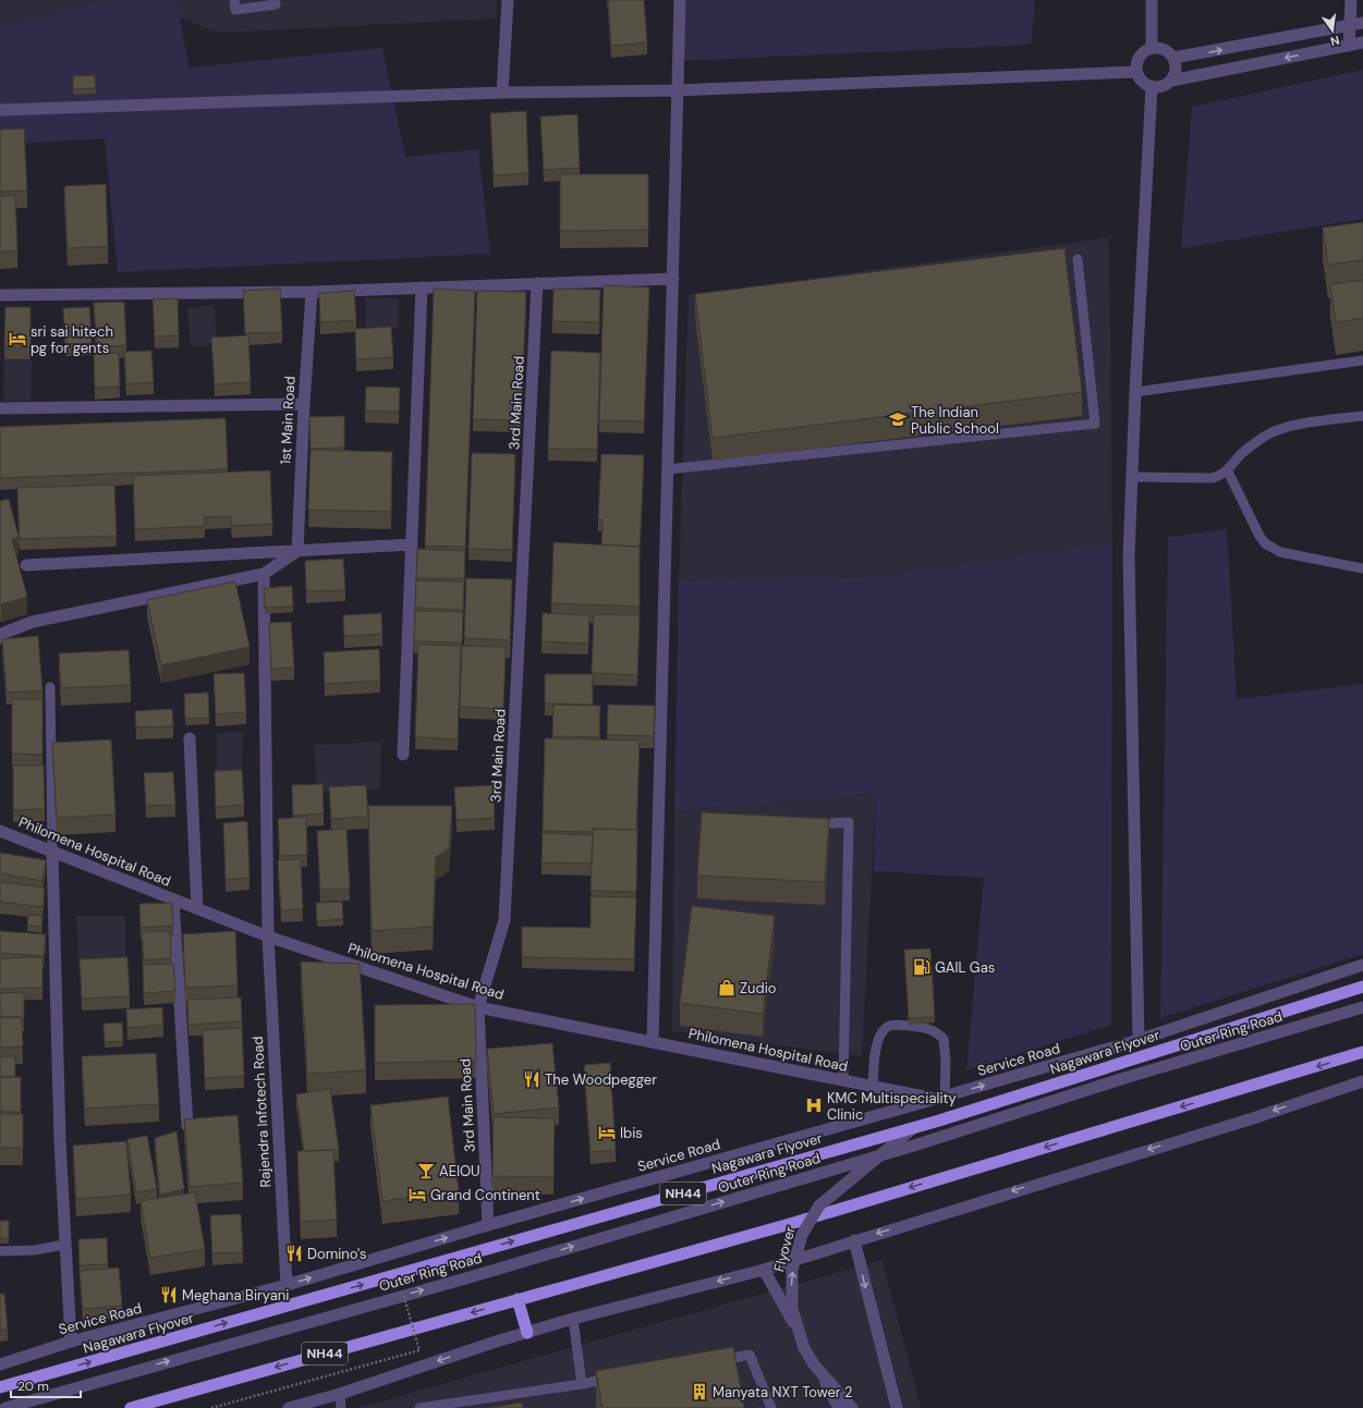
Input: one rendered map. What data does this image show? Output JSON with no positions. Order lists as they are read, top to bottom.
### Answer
{
  "streets": {
    "highway": ["Nagawara Flyover", "NH44"],
    "street": [
      "3rd Main Road",
      "1st Main Road",
      "Philomena Hospital Road",
      "Outer Ring Road",
      "Service Road",
      "Rajendra Infotech Road",
      "Flyover"
    ]
  },
  "crossings": [
    ["3rd Main Road", "Philomena Hospital Road"],
    ["3rd Main Road", "Service Road"],
    ["Philomena Hospital Road", "Service Road"],
    ["Philomena Hospital Road", "Rajendra Infotech Road"],
    ["Nagawara Flyover", "Flyover"],
    ["Service Road", "Rajendra Infotech Road"]
  ],
  "one_way": ["Service Road", "Flyover"],
  "places": {
    "hotel": ["sri sai hitech pg for gents", "Ibis", "Grand Continent"],
    "school or university": ["The Indian Public School"],
    "fuel station": ["GAIL Gas"],
    "shop": ["Zudio"],
    "restaurant": ["The Woodpegger", "Domino's", "Meghana Biryani"],
    "hospital": ["KMC Multispeciality Clinic"],
    "bar": ["AEIOU"],
    "building": ["Manyata NXT Tower 2"]
  },
  "scale_bar": "20 m",
  "north": "bottom"
}
